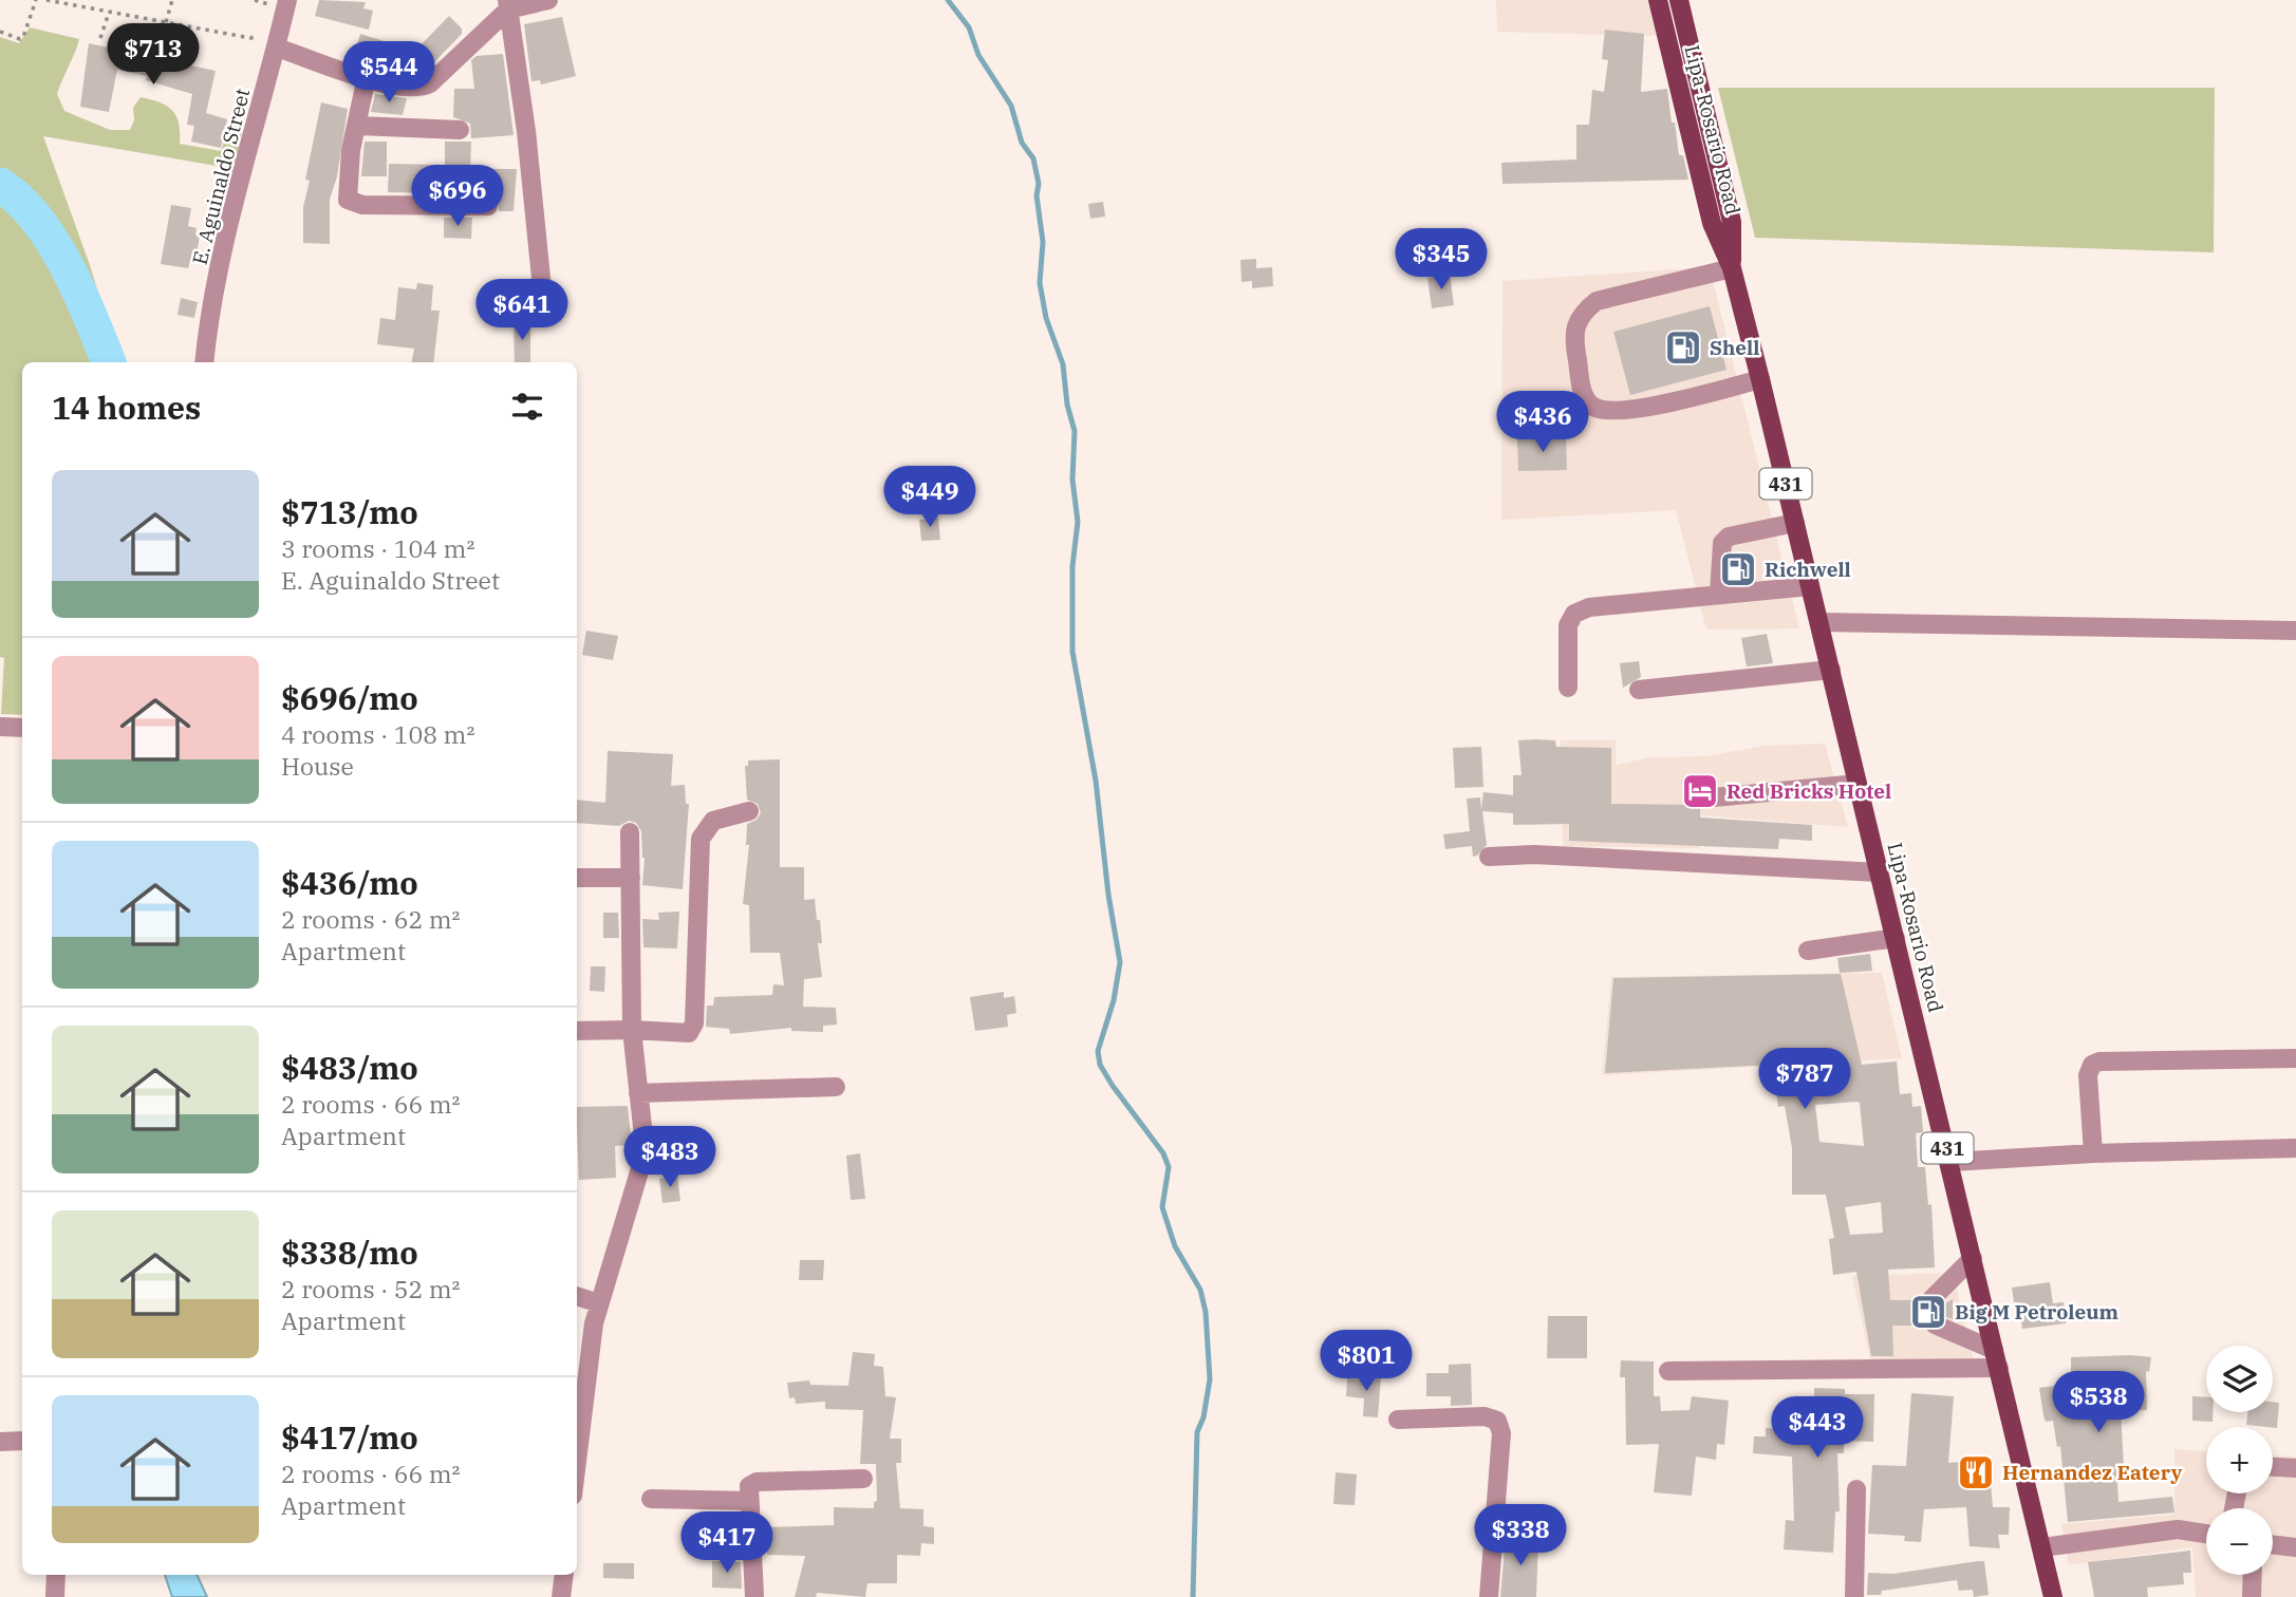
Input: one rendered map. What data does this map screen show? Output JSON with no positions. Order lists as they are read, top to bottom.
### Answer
{
  "streets": {
    "main road": ["Lipa-Rosario Road", "431"],
    "street": ["E. Aguinaldo Street"]
  },
  "places": {
    "fuel station": ["Shell", "Richwell", "Big M Petroleum"],
    "hotel": ["Red Bricks Hotel"],
    "restaurant": ["Hernandez Eatery"]
  },
  "page": {
    "price": [
      "$713",
      "$544",
      "$696",
      "$345",
      "$641",
      "$436",
      "$449",
      "$787",
      "$483",
      "$801",
      "$538",
      "$443",
      "$338",
      "$417"
    ],
    "heading": "14 homes",
    "list": [
      {
        "name": "$713/mo",
        "note": "3 rooms · 104 m² · E. Aguinaldo Street"
      },
      {
        "name": "$696/mo",
        "note": "4 rooms · 108 m² · House"
      },
      {
        "name": "$436/mo",
        "note": "2 rooms · 62 m² · Apartment"
      },
      {
        "name": "$483/mo",
        "note": "2 rooms · 66 m² · Apartment"
      },
      {
        "name": "$338/mo",
        "note": "2 rooms · 52 m² · Apartment"
      },
      {
        "name": "$417/mo",
        "note": "2 rooms · 66 m² · Apartment"
      }
    ],
    "map_buttons": ["+", "−"]
  }
}
